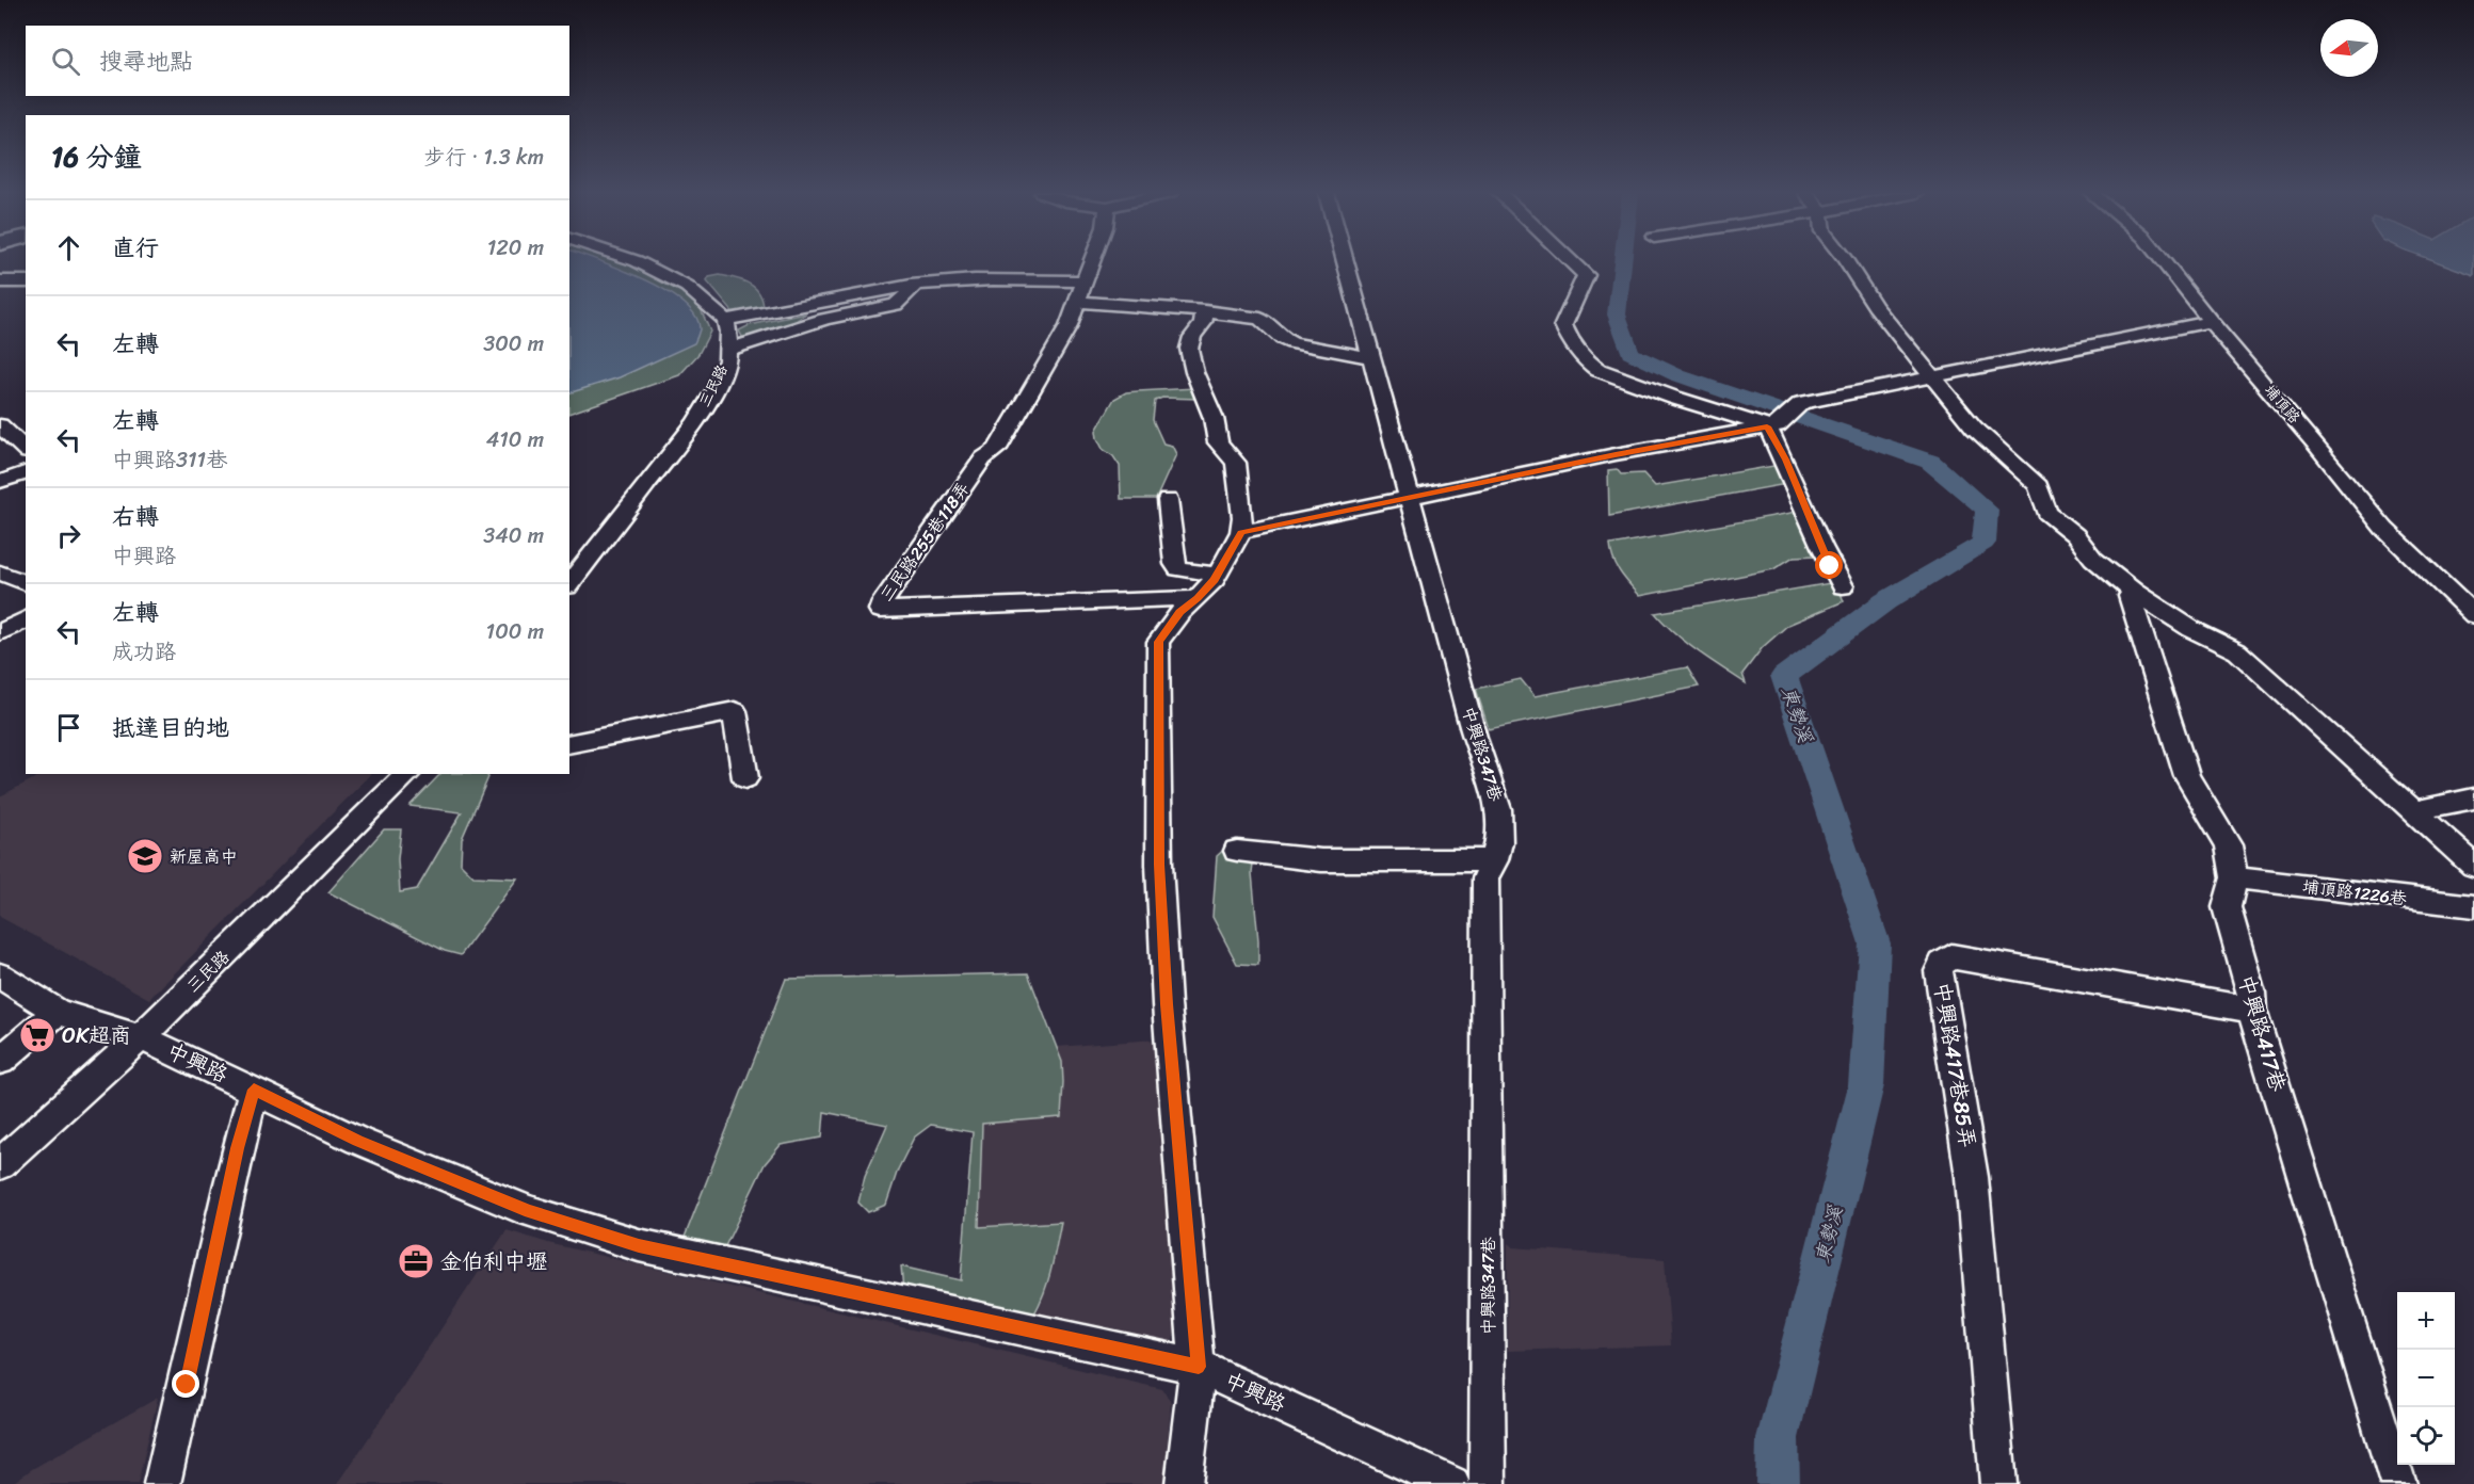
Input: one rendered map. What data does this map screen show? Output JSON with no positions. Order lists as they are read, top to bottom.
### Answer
{
  "streets": {
    "street": [
      "三民路",
      "埔頂路",
      "三民路255巷118弄",
      "中興路347巷",
      "埔頂路1226巷",
      "中興路417巷",
      "中興路",
      "中興路417巷85弄"
    ]
  },
  "crossings": [
    ["三民路", "中興路"],
    ["埔頂路1226巷", "中興路417巷"],
    ["中興路417巷", "中興路417巷85弄"]
  ],
  "water": ["東勢溪"],
  "places": {
    "school or university": ["新屋高中"],
    "supermarket": ["OK超商"],
    "office": ["金伯利中壢"]
  },
  "north": "left",
  "page": {
    "search": "搜尋地點",
    "heading": ["16 分鐘", "步行 · 1.3 km"],
    "list": [
      ["直行", "120 m"],
      ["左轉", "300 m"],
      ["左轉", "中興路311巷", "410 m"],
      ["右轉", "中興路", "340 m"],
      ["左轉", "成功路", "100 m"],
      "抵達目的地"
    ],
    "map_buttons": ["+", "−"]
  }
}
